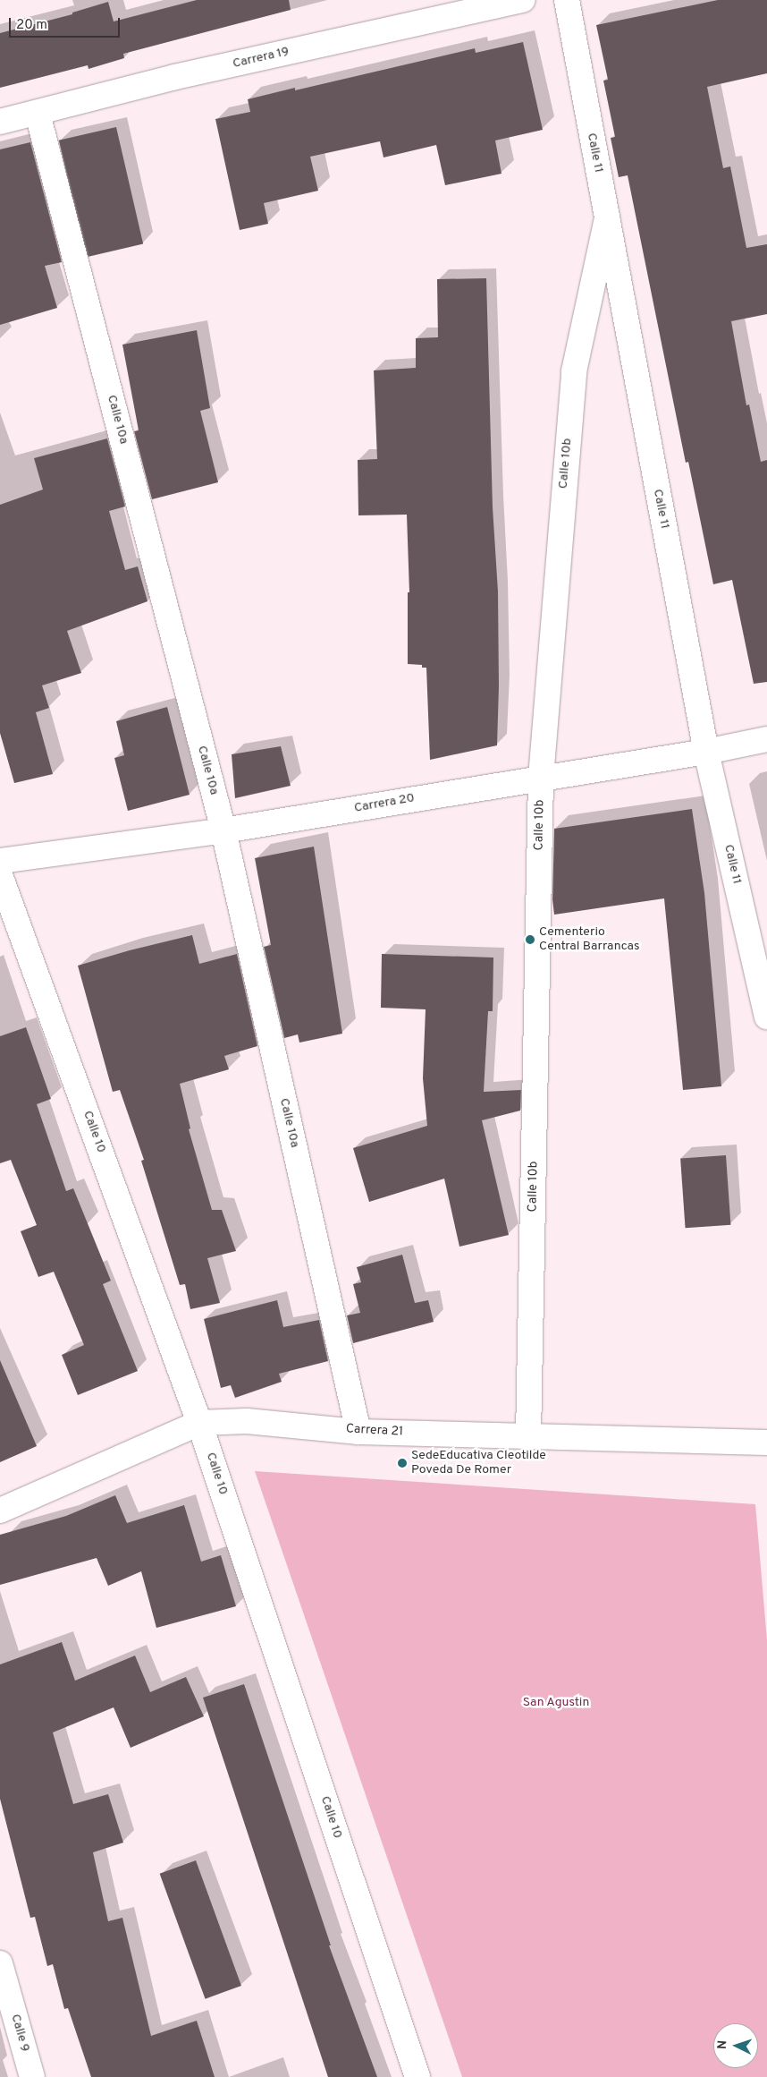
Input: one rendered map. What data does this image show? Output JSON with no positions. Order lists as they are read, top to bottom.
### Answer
{
  "streets": {
    "street": [
      "Carrera 19",
      "Calle 11",
      "Calle 10a",
      "Calle 10b",
      "Carrera 20",
      "Calle 10",
      "Carrera 21",
      "Calle 9"
    ]
  },
  "crossings": [
    ["Carrera 19", "Calle 10a"],
    ["Calle 11", "Calle 10b"],
    ["Calle 11", "Carrera 20"],
    ["Calle 10a", "Carrera 20"],
    ["Calle 10a", "Carrera 21"],
    ["Calle 10b", "Carrera 20"],
    ["Calle 10b", "Carrera 21"],
    ["Calle 10", "Carrera 21"]
  ],
  "parks": ["San Agustin"],
  "places": ["Cementerio Central Barrancas", "SedeEducativa Cleotilde Poveda De Romer"],
  "scale_bar": "20 m",
  "north": "left"
}
